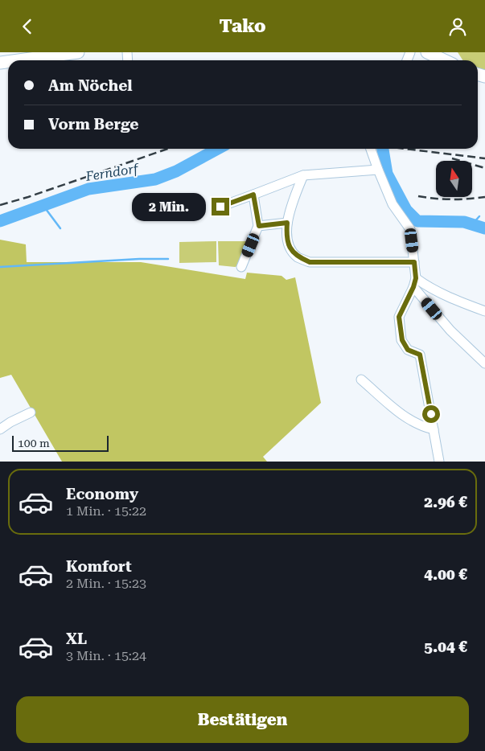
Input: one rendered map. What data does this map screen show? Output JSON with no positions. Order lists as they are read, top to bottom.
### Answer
{
  "water": ["Ferndorf"],
  "scale_bar": "100 m",
  "north": "top",
  "page": {
    "header": "Tako",
    "banner": ["Am Nöchel", "Vorm Berge"],
    "bubble": "2 Min.",
    "scale": "100 m",
    "list": [
      {
        "name": "Economy",
        "note": "1 Min. · 15:22",
        "value": "2.96 €"
      },
      {
        "name": "Komfort",
        "note": "2 Min. · 15:23",
        "value": "4.00 €"
      },
      {
        "name": "XL",
        "note": "3 Min. · 15:24",
        "value": "5.04 €"
      }
    ],
    "buttons": "Bestätigen"
  }
}
